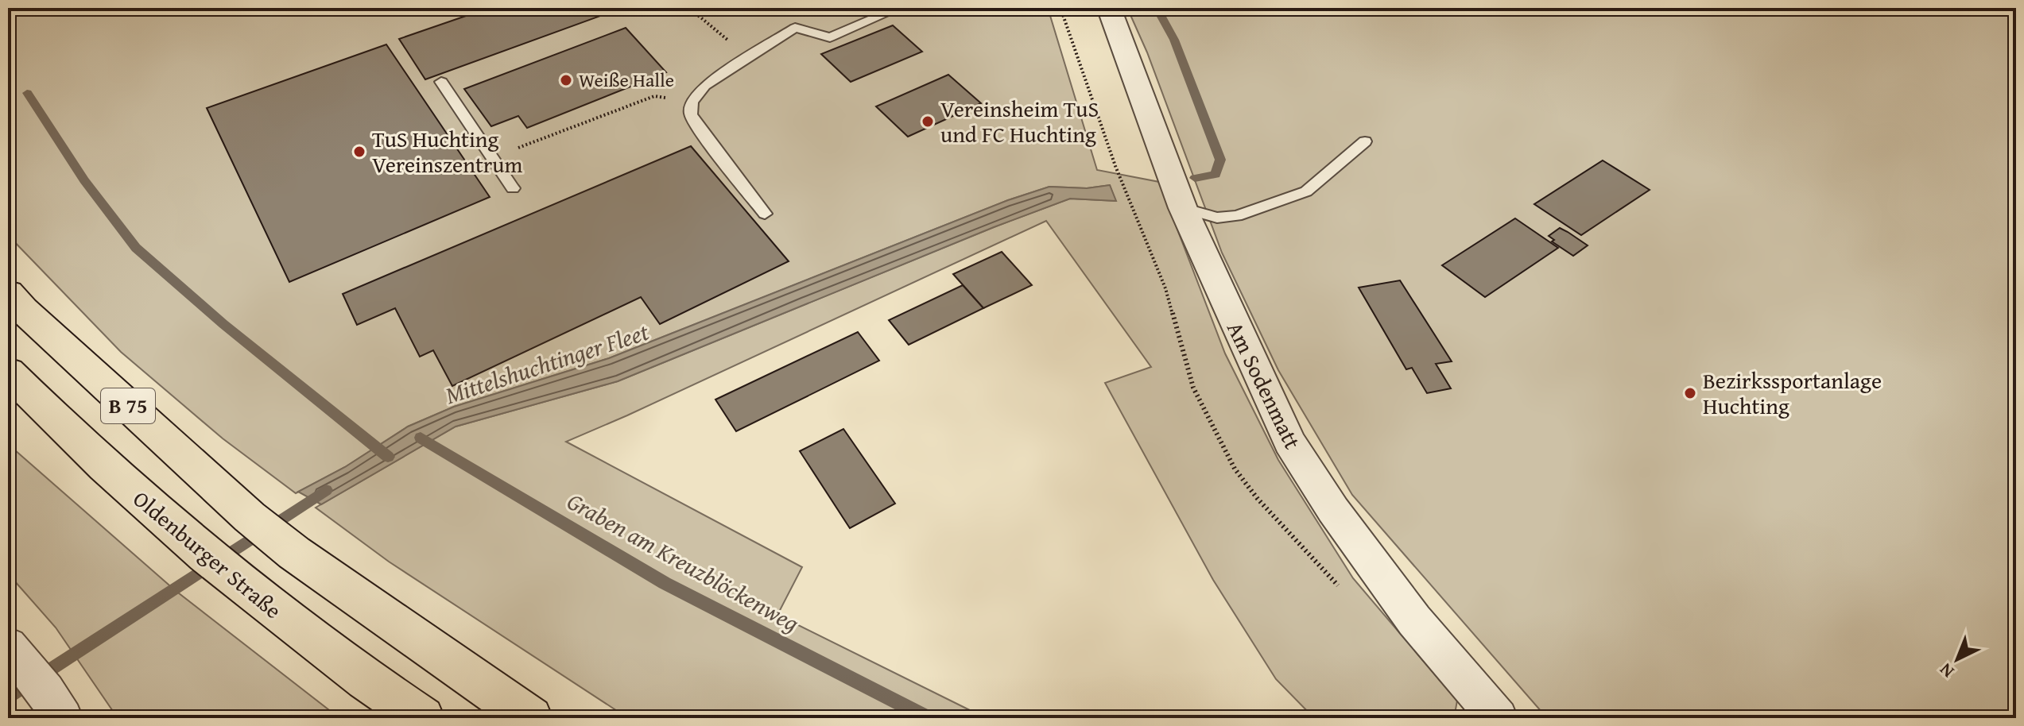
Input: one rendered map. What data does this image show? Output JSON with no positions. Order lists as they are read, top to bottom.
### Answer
{
  "streets": {
    "highway": ["B 75", "Oldenburger Straße"],
    "street": ["Am Sodenmatt"]
  },
  "water": ["Mittelshuchtinger Fleet", "Graben am Kreuzblöckenweg"],
  "places": [
    "Weiße Halle",
    "Vereinsheim TuS und FC Huchting",
    "TuS Huchting Vereinszentrum",
    "Bezirkssportanlage Huchting"
  ],
  "north": "bottom left"
}
